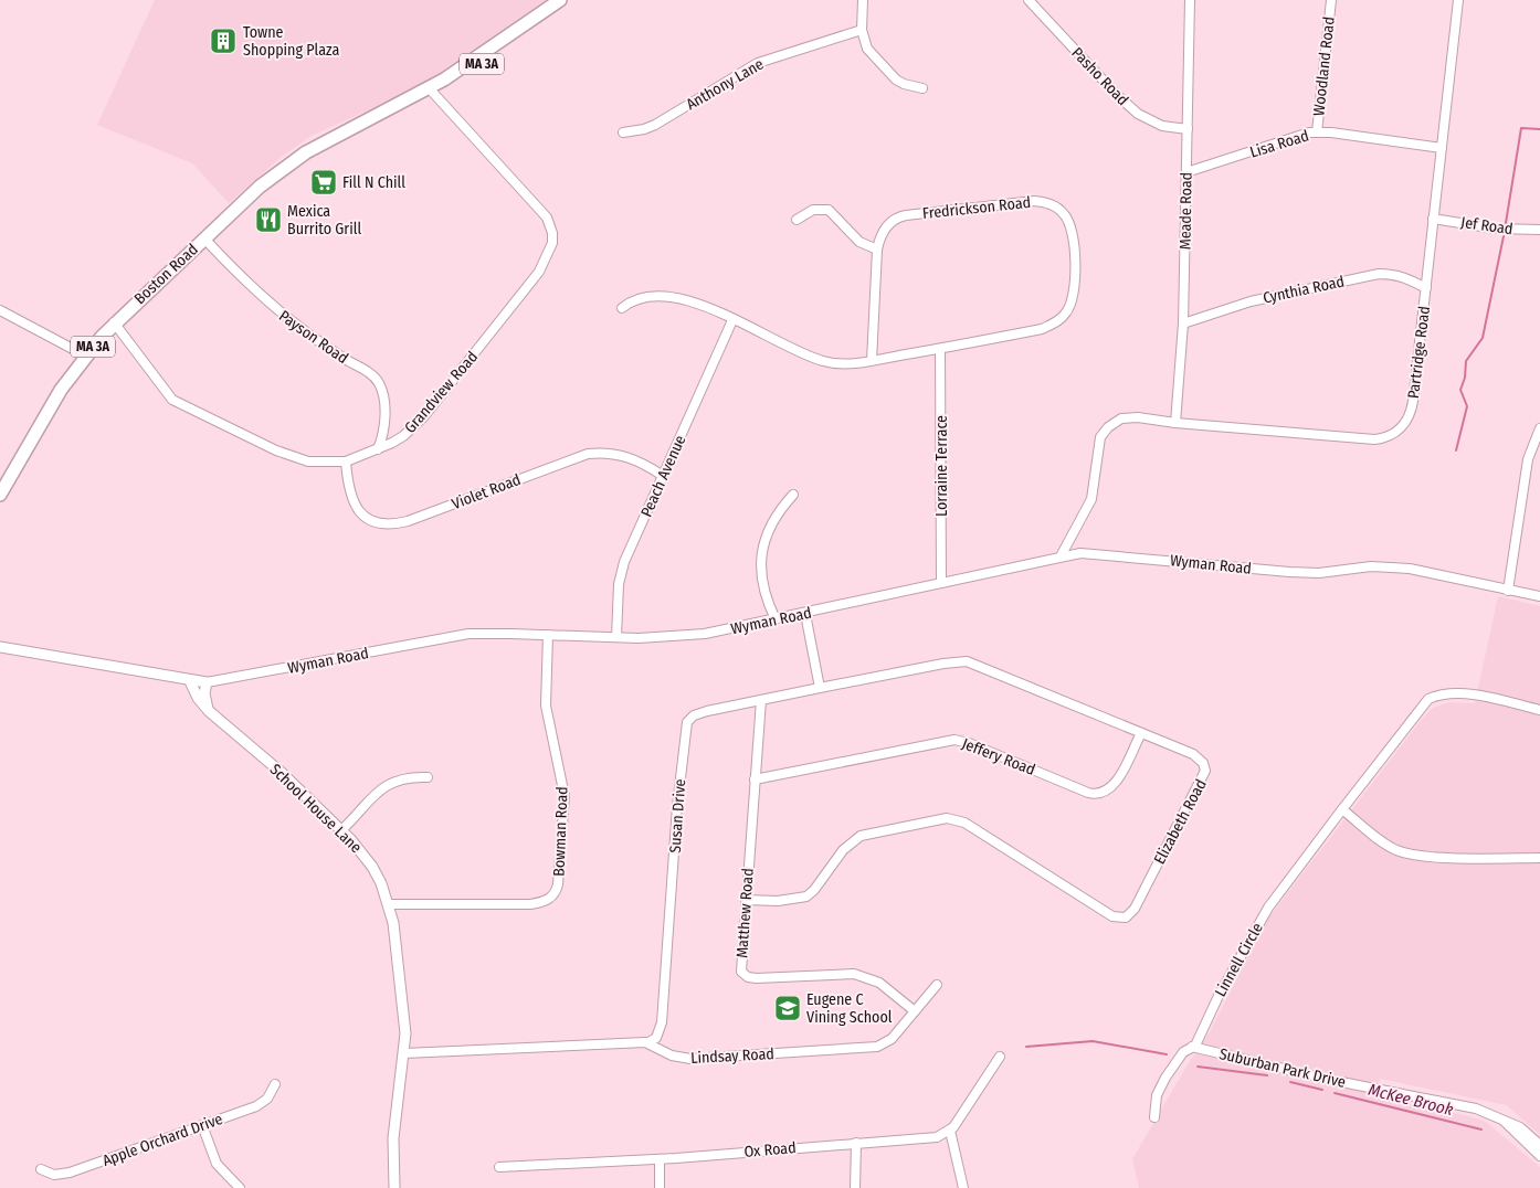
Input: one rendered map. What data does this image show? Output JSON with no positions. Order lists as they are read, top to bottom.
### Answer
{
  "streets": {
    "main road": ["MA 3A", "Boston Road"],
    "street": [
      "Woodland Road",
      "Pasho Road",
      "Anthony Lane",
      "Lisa Road",
      "Fredrickson Road",
      "Meade Road",
      "Jef Road",
      "Cynthia Road",
      "Payson Road",
      "Partridge Road",
      "Grandview Road",
      "Lorraine Terrace",
      "Peach Avenue",
      "Violet Road",
      "Wyman Road",
      "Jeffery Road",
      "School House Lane",
      "Susan Drive",
      "Elizabeth Road",
      "Bowman Road",
      "Matthew Road",
      "Linnell Circle",
      "Lindsay Road",
      "Suburban Park Drive",
      "Apple Orchard Drive",
      "Ox Road"
    ]
  },
  "crossings": [
    ["Woodland Road", "Lisa Road"],
    ["Pasho Road", "Meade Road"],
    ["Lisa Road", "Meade Road"],
    ["Lisa Road", "Partridge Road"],
    ["Fredrickson Road", "Lorraine Terrace"],
    ["Fredrickson Road", "Peach Avenue"],
    ["Meade Road", "Cynthia Road"],
    ["Meade Road", "Partridge Road"],
    ["Jef Road", "Partridge Road"],
    ["Boston Road", "Payson Road"],
    ["Boston Road", "Grandview Road"],
    ["Cynthia Road", "Partridge Road"],
    ["Payson Road", "Grandview Road"],
    ["Partridge Road", "Wyman Road"],
    ["Grandview Road", "Violet Road"],
    ["Lorraine Terrace", "Wyman Road"],
    ["Peach Avenue", "Violet Road"],
    ["Peach Avenue", "Wyman Road"],
    ["Wyman Road", "School House Lane"],
    ["Wyman Road", "Bowman Road"],
    ["Jeffery Road", "Elizabeth Road"],
    ["Jeffery Road", "Matthew Road"],
    ["School House Lane", "Bowman Road"],
    ["School House Lane", "Lindsay Road"],
    ["Susan Drive", "Elizabeth Road"],
    ["Susan Drive", "Matthew Road"],
    ["Susan Drive", "Lindsay Road"],
    ["Elizabeth Road", "Matthew Road"],
    ["Matthew Road", "Lindsay Road"],
    ["Linnell Circle", "Suburban Park Drive"]
  ],
  "water": ["McKee Brook"],
  "places": {
    "building": ["Towne Shopping Plaza"],
    "supermarket": ["Fill N Chill"],
    "restaurant": ["Mexica Burrito Grill"],
    "school or university": ["Eugene C Vining School"]
  }
}
